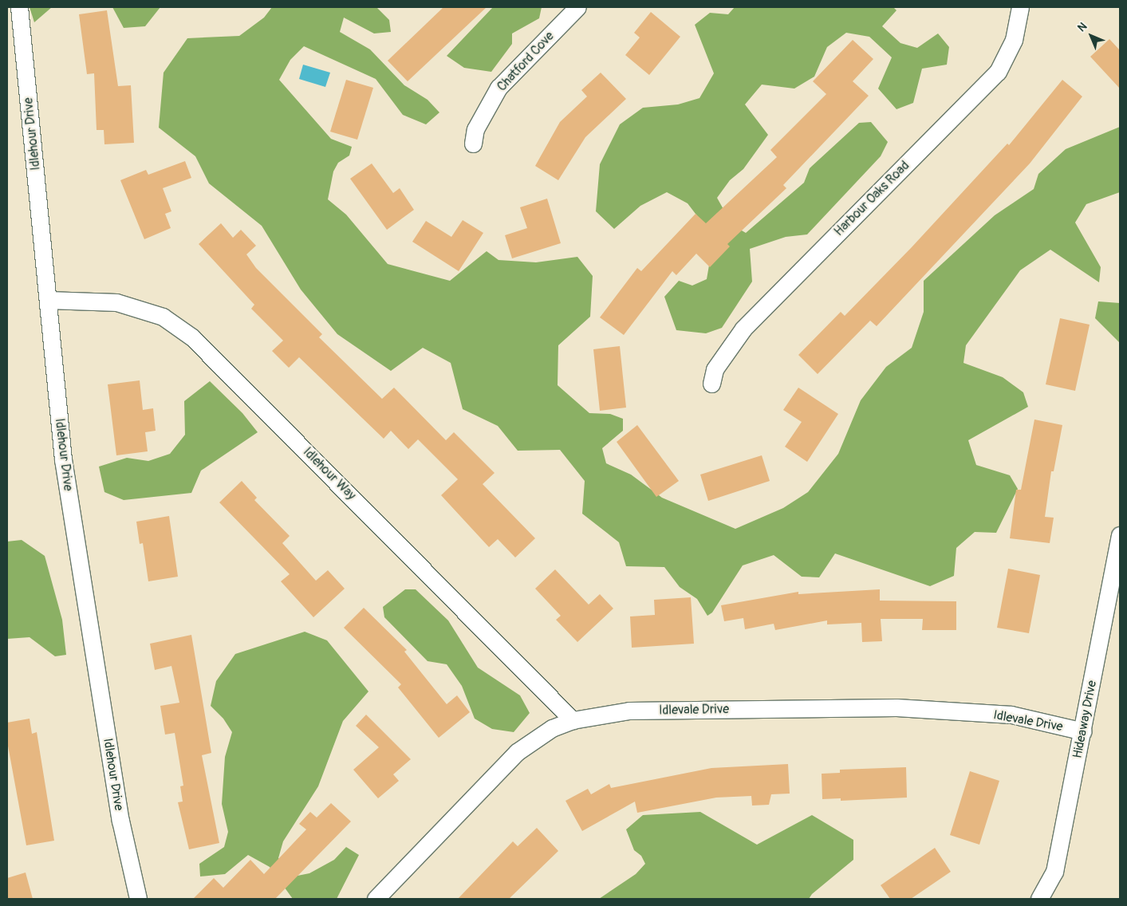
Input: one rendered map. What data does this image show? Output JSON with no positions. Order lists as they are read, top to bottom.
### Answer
{
  "streets": {
    "street": [
      "Chatford Cove",
      "Idlehour Drive",
      "Harbour Oaks Road",
      "Idlehour Way",
      "Idlevale Drive",
      "Hideaway Drive"
    ]
  },
  "crossings": [
    ["Idlehour Drive", "Idlehour Way"],
    ["Idlehour Way", "Idlevale Drive"],
    ["Idlevale Drive", "Hideaway Drive"]
  ],
  "north": "top left"
}
